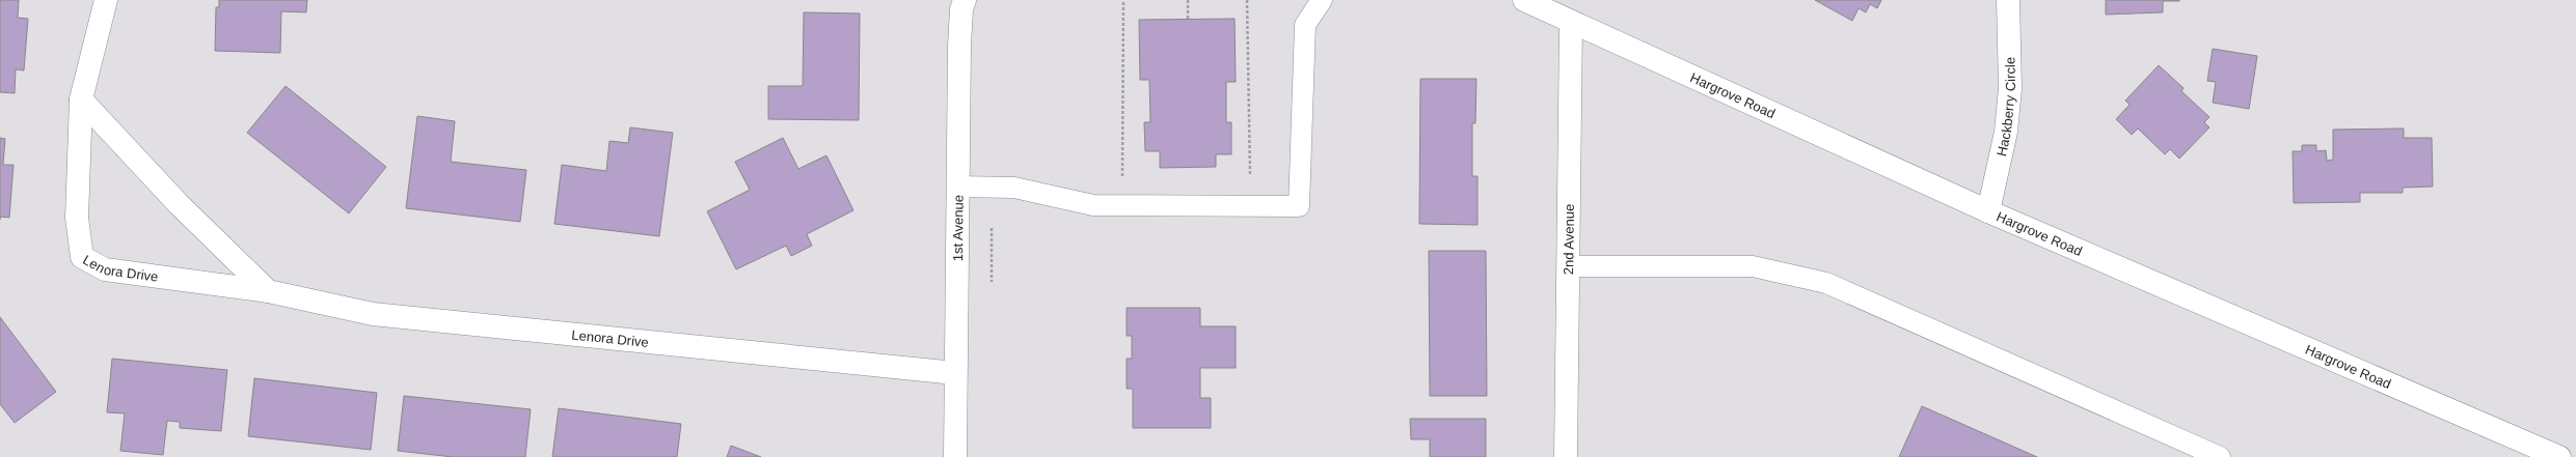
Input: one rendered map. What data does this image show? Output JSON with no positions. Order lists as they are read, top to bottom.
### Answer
{
  "streets": {
    "street": [
      "Hargrove Road",
      "Hackberry Circle",
      "1st Avenue",
      "2nd Avenue",
      "Lenora Drive"
    ]
  },
  "crossings": [
    ["Hargrove Road", "Hackberry Circle"],
    ["Hargrove Road", "2nd Avenue"],
    ["1st Avenue", "Lenora Drive"]
  ]
}
